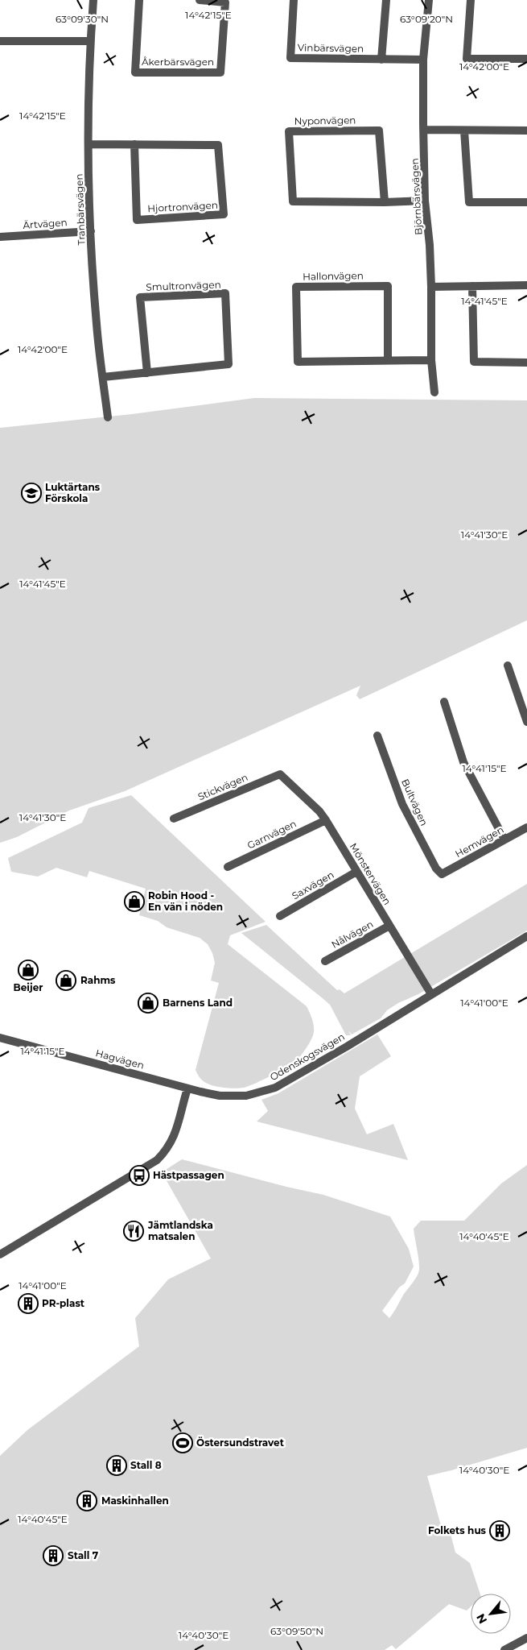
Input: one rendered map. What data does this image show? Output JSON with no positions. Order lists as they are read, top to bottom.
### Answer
{
  "streets": {
    "street": [
      "Vinbärsvägen",
      "Åkerbärsvägen",
      "Nyponvägen",
      "Björnbärsvägen",
      "Hjortronvägen",
      "Tranbärsvägen",
      "Ärtvägen",
      "Hallonvägen",
      "Smultronvägen",
      "Stickvägen",
      "Bultvägen",
      "Garnvägen",
      "Hemvägen",
      "Mönstervägen",
      "Saxvägen",
      "Nålvägen",
      "Odenskogsvägen",
      "Hagvägen"
    ]
  },
  "crossings": [
    ["Vinbärsvägen", "Björnbärsvägen"],
    ["Nyponvägen", "Björnbärsvägen"],
    ["Björnbärsvägen", "Hallonvägen"],
    ["Hjortronvägen", "Tranbärsvägen"],
    ["Tranbärsvägen", "Ärtvägen"],
    ["Tranbärsvägen", "Smultronvägen"],
    ["Stickvägen", "Mönstervägen"],
    ["Bultvägen", "Hemvägen"],
    ["Garnvägen", "Mönstervägen"],
    ["Mönstervägen", "Saxvägen"],
    ["Mönstervägen", "Nålvägen"],
    ["Mönstervägen", "Odenskogsvägen"],
    ["Odenskogsvägen", "Hagvägen"]
  ],
  "places": {
    "school or university": ["Luktärtans Förskola"],
    "shop": [
      "Robin Hood - En vän i nöden",
      "Beijer",
      "Rahms",
      "Barnens Land"
    ],
    "bus stop": ["Hästpassagen"],
    "restaurant": ["Jämtlandska matsalen"],
    "building": [
      "PR-plast",
      "Stall 8",
      "Maskinhallen",
      "Folkets hus",
      "Stall 7"
    ],
    "sports": ["Östersundstravet"]
  },
  "north": "bottom left",
  "coordinates": [
    "14°42'15\"E",
    "63°09'30\"N",
    "63°09'20\"N",
    "14°42'00\"E",
    "14°41'45\"E",
    "14°41'30\"E",
    "14°41'15\"E",
    "14°41'00\"E",
    "14°40'45\"E",
    "14°40'30\"E",
    "63°09'50\"N"
  ]
}
